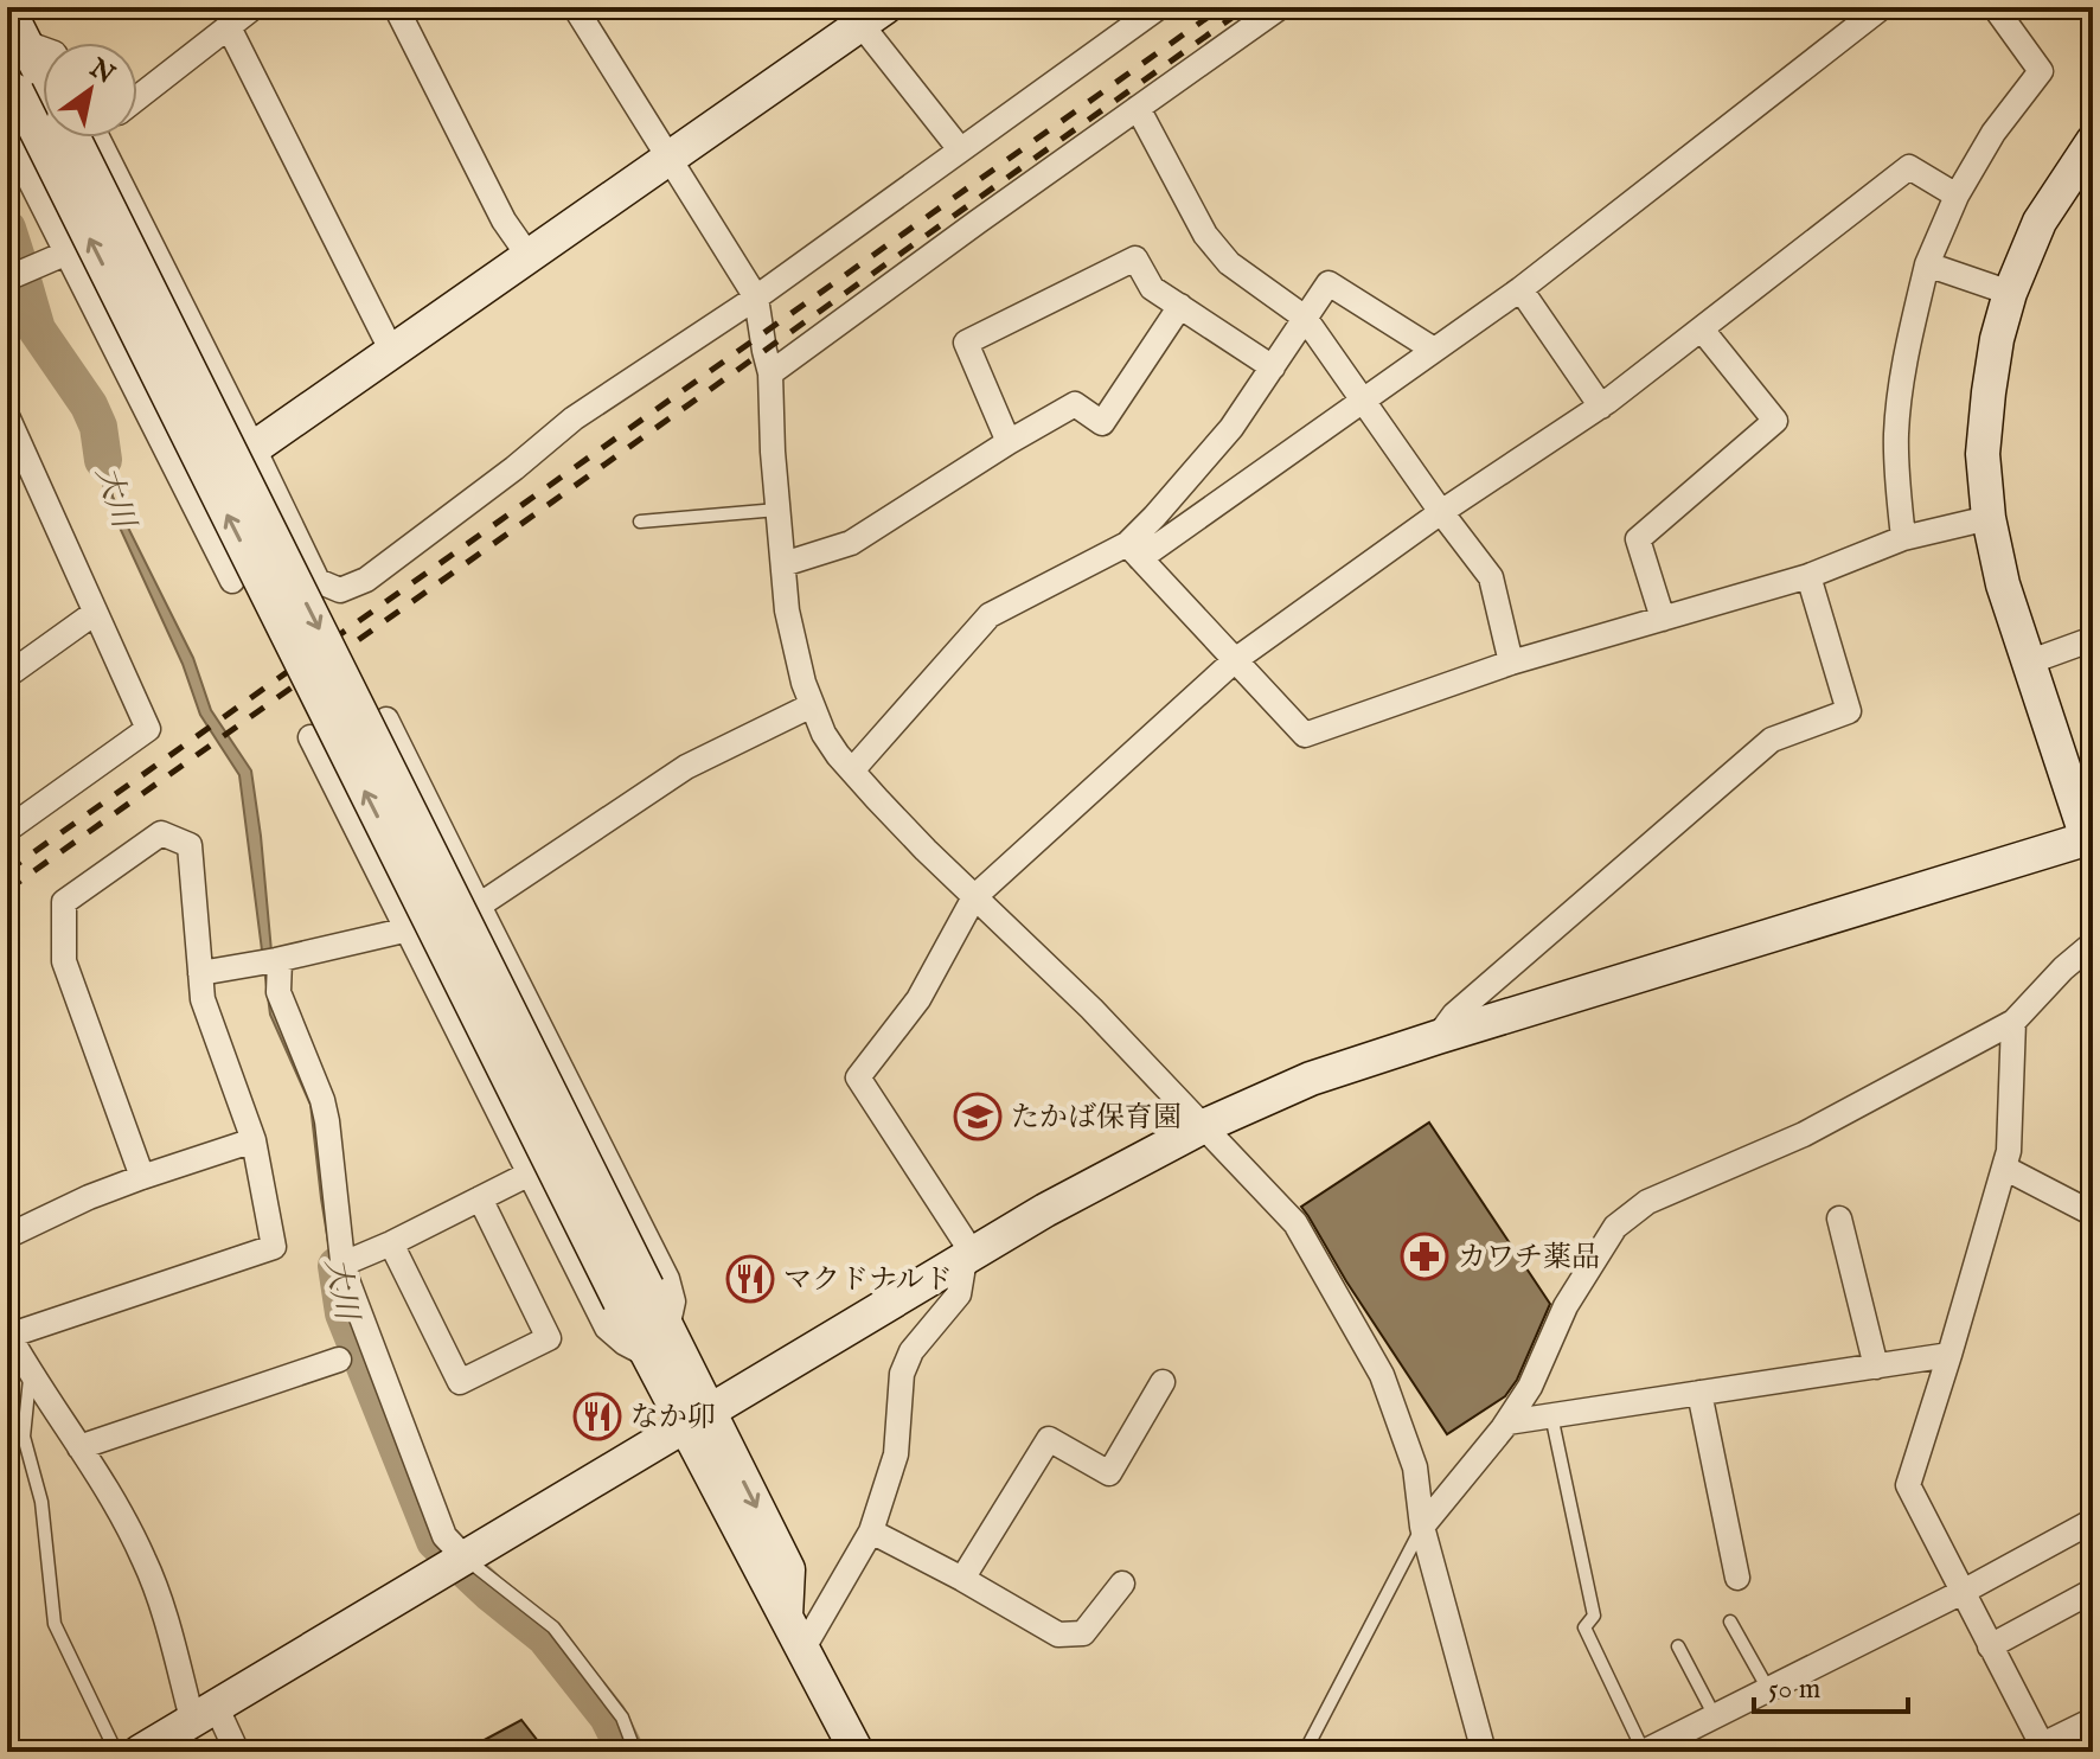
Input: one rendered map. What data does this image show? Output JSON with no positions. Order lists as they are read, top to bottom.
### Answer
{
  "water": ["大川"],
  "places": {
    "school or university": ["たかば保育園"],
    "pharmacy": ["カワチ薬品"],
    "restaurant": ["マクドナルド", "なか卯"]
  },
  "scale_bar": "50 m",
  "north": "top right"
}
